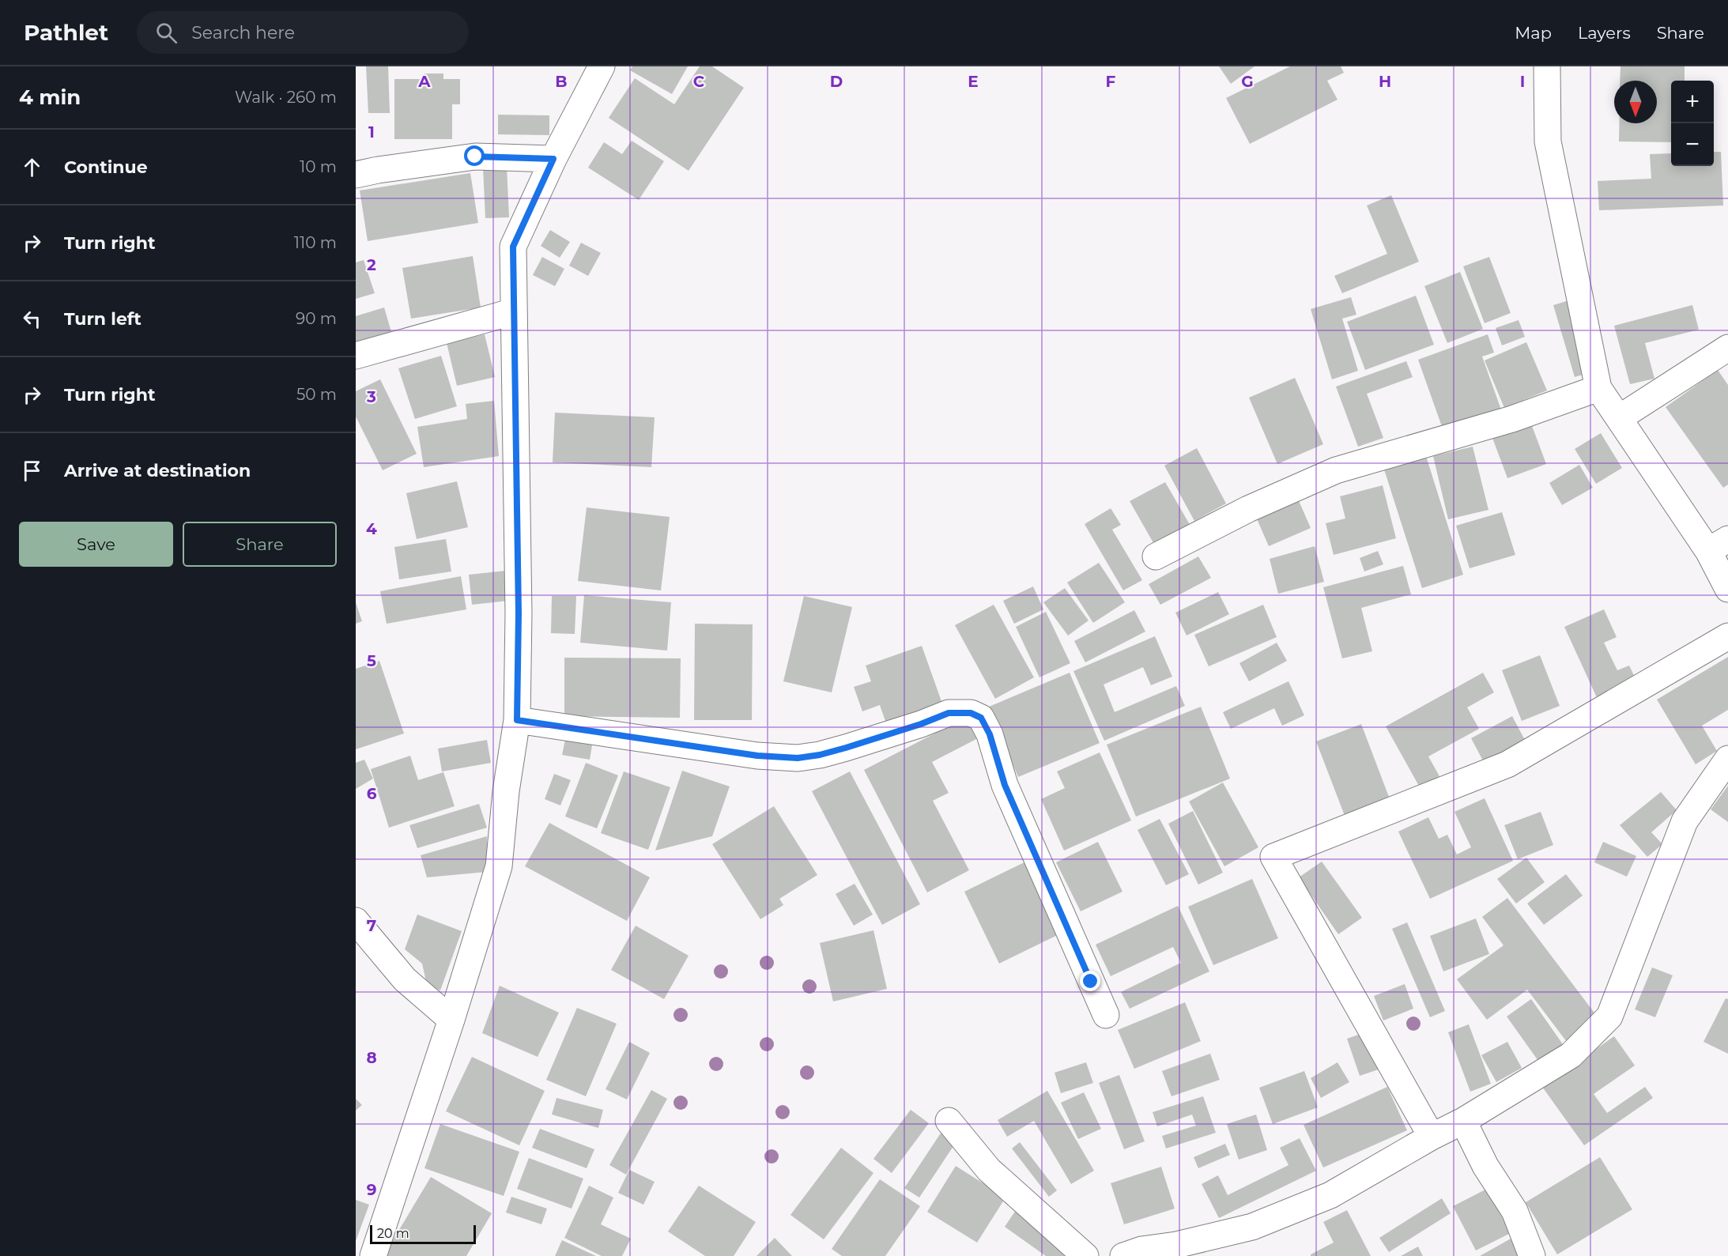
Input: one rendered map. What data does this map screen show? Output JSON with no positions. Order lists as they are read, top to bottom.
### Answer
{
  "scale_bar": "20 m",
  "north": "bottom",
  "page": {
    "header": "Pathlet",
    "search": "Search here",
    "nav": ["Map", "Layers", "Share"],
    "heading": ["4 min", "Walk · 260 m"],
    "map_buttons": ["+", "−"],
    "list": [
      ["Continue", "10 m"],
      ["Turn right", "110 m"],
      ["Turn left", "90 m"],
      ["Turn right", "50 m"],
      "Arrive at destination"
    ],
    "buttons": ["Save", "Share"],
    "scale": "20 m"
  },
  "grid": {
    "columns": [
      "A",
      "B",
      "C",
      "D",
      "E",
      "F",
      "G",
      "H",
      "I"
    ],
    "rows": [
      "1",
      "2",
      "3",
      "4",
      "5",
      "6",
      "7",
      "8",
      "9"
    ]
  }
}
